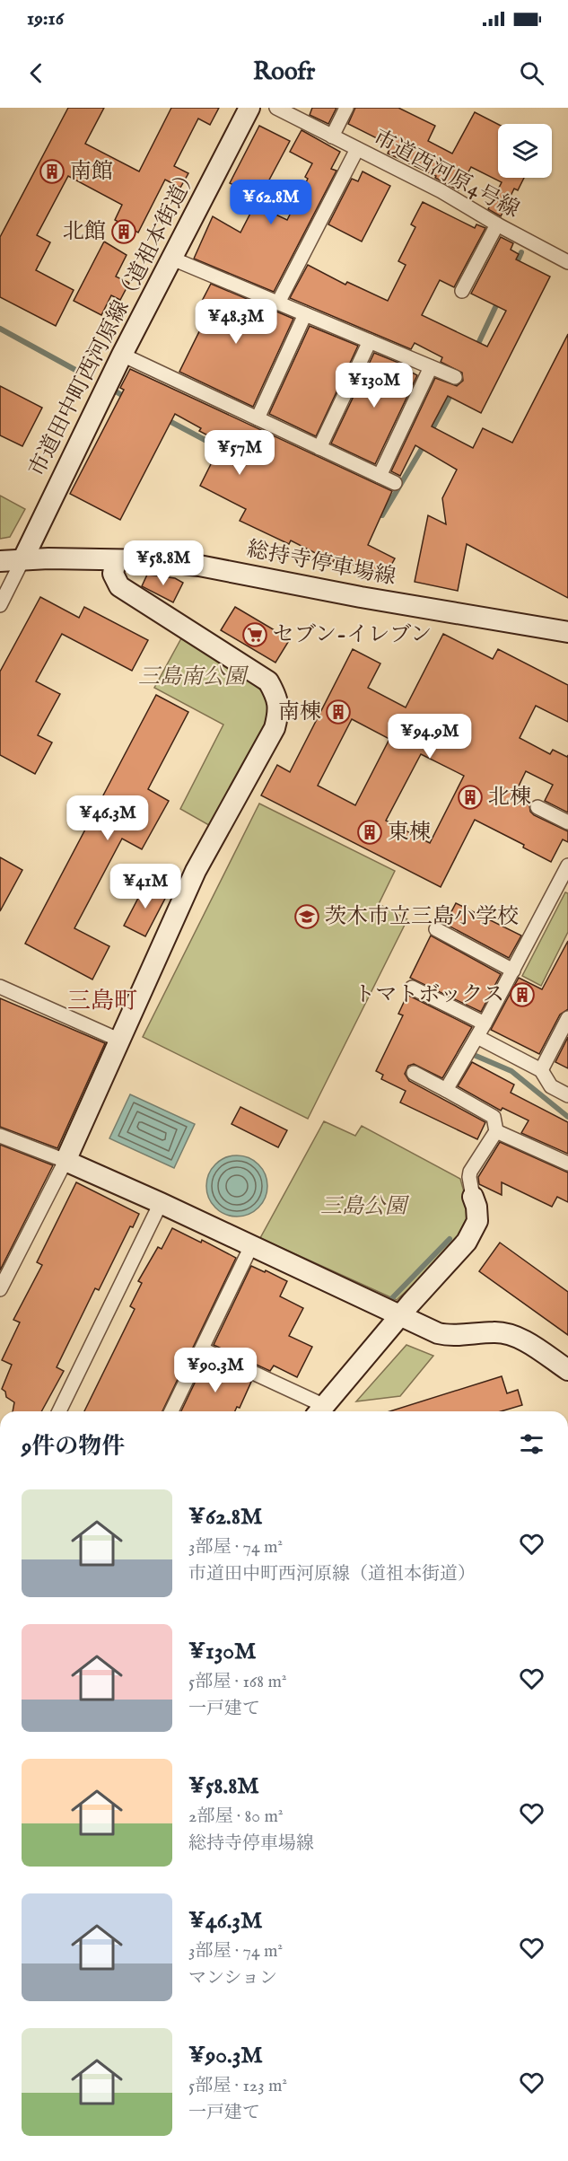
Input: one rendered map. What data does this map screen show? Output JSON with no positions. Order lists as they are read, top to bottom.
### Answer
{
  "streets": {
    "street": ["市道西河原4号線", "市道田中町西河原線（道祖本街道）", "総持寺停車場線"]
  },
  "crossings": [
    ["市道田中町西河原線（道祖本街道）", "総持寺停車場線"]
  ],
  "districts": ["三島町"],
  "parks": ["三島南公園", "三島公園"],
  "places": {
    "building": [
      "南館",
      "北館",
      "南棟",
      "北棟",
      "東棟",
      "トマトボックス"
    ],
    "supermarket": ["セブン-イレブン"],
    "school or university": ["茨木市立三島小学校"]
  },
  "page": {
    "status": "19:16",
    "header": "Roofr",
    "price": [
      "¥62.8M",
      "¥48.3M",
      "¥130M",
      "¥57M",
      "¥58.8M",
      "¥94.9M",
      "¥46.3M",
      "¥41M",
      "¥90.3M"
    ],
    "heading": "9件の物件",
    "list": [
      {
        "name": "¥62.8M",
        "note": "3部屋 · 74 m² · 市道田中町西河原線（道祖本街道）"
      },
      {
        "name": "¥130M",
        "note": "5部屋 · 168 m² · 一戸建て"
      },
      {
        "name": "¥58.8M",
        "note": "2部屋 · 80 m² · 総持寺停車場線"
      },
      {
        "name": "¥46.3M",
        "note": "3部屋 · 74 m² · マンション"
      },
      {
        "name": "¥90.3M",
        "note": "5部屋 · 123 m² · 一戸建て"
      }
    ]
  }
}
